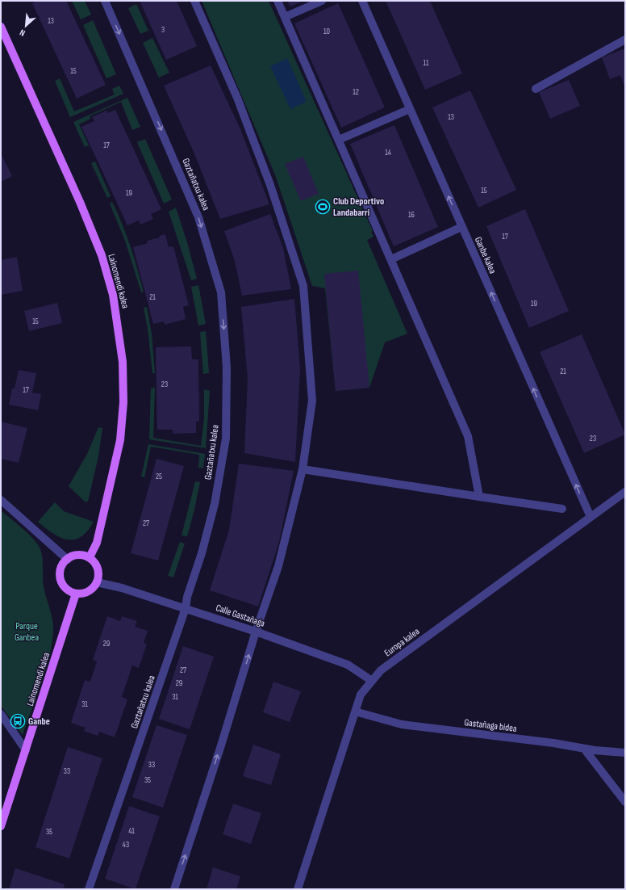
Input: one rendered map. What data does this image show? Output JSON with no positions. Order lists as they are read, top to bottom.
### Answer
{
  "streets": {
    "main road": ["Lainomendi kalea"],
    "street": [
      "Gaztañatxu kalea",
      "Ganbe kalea",
      "Calle Gastañaga",
      "Europa kalea",
      "Gastañaga bidea"
    ]
  },
  "crossings": [
    ["Gaztañatxu kalea", "Calle Gastañaga"],
    ["Ganbe kalea", "Europa kalea"],
    ["Lainomendi kalea", "Calle Gastañaga"],
    ["Calle Gastañaga", "Europa kalea"],
    ["Europa kalea", "Gastañaga bidea"]
  ],
  "one_way": ["Gaztañatxu kalea", "Ganbe kalea"],
  "parks": ["Parque Ganbea"],
  "places": {
    "sports": ["Club Deportivo Landabarri"],
    "bus stop": ["Ganbe"]
  },
  "house_numbers": [
    "13",
    "3",
    "10",
    "11",
    "15",
    "12",
    "13",
    "17",
    "14",
    "15",
    "19",
    "16",
    "17",
    "21",
    "19",
    "15",
    "21",
    "23",
    "17",
    "23",
    "25",
    "27",
    "29",
    "27",
    "29",
    "31",
    "31",
    "33",
    "33",
    "35",
    "41",
    "35",
    "43"
  ],
  "north": "bottom left"
}
